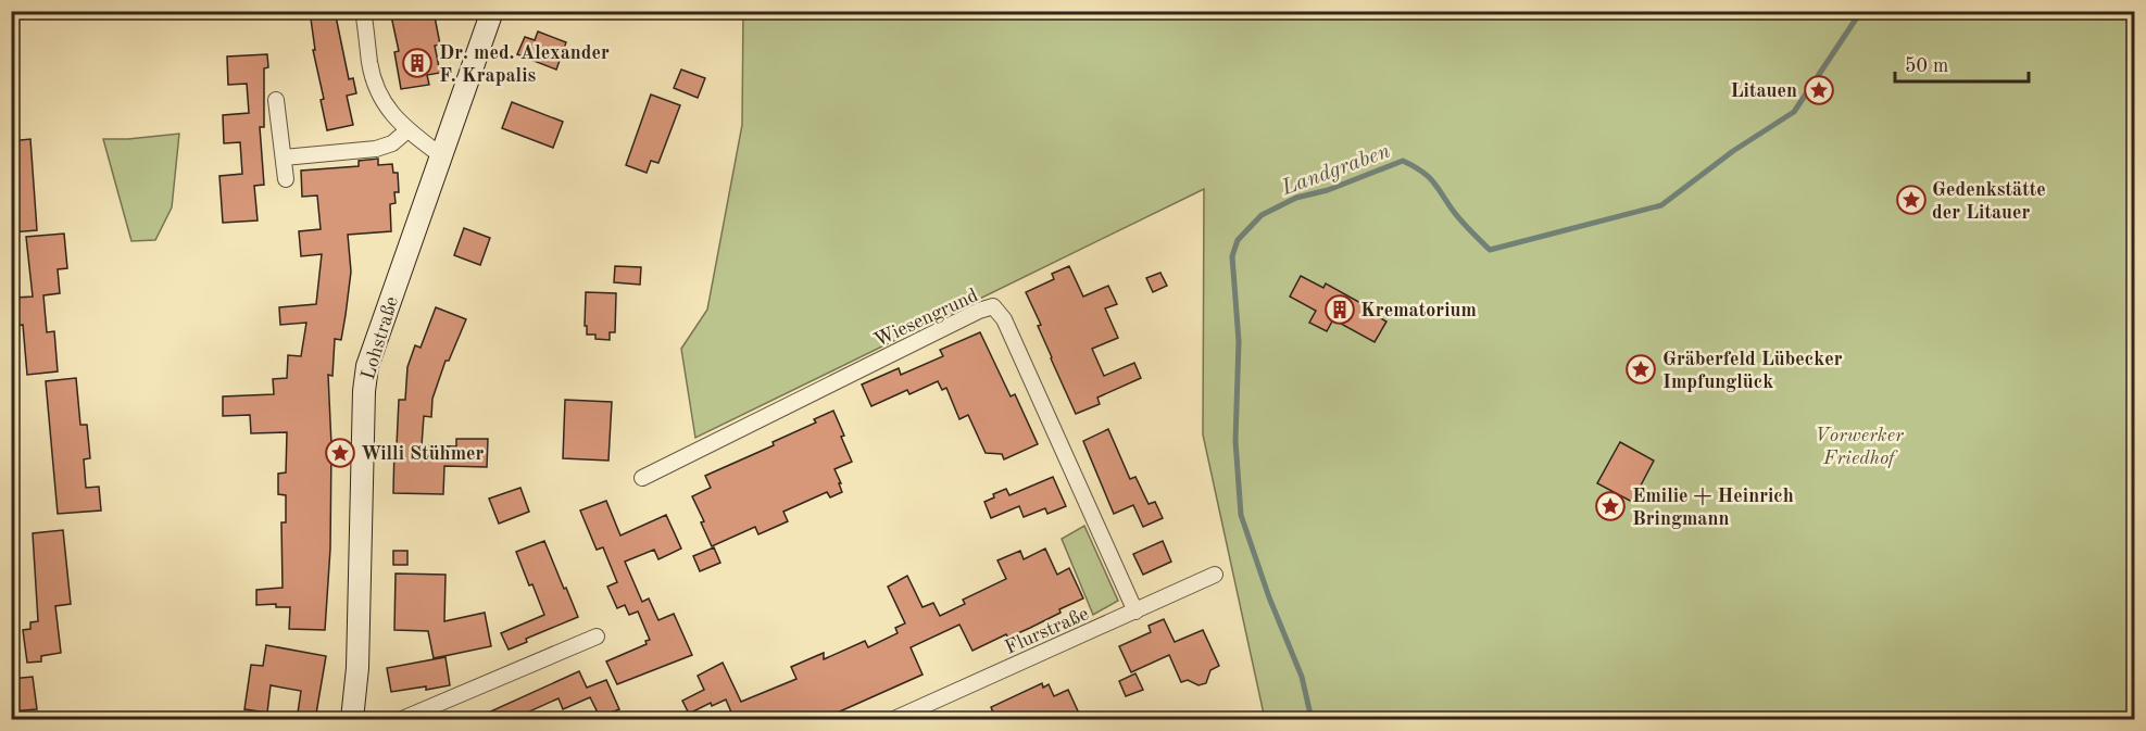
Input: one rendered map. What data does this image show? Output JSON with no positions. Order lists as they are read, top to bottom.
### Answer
{
  "streets": {
    "main road": ["Lohstraße"],
    "street": ["Wiesengrund", "Flurstraße"]
  },
  "crossings": [
    ["Wiesengrund", "Flurstraße"]
  ],
  "water": ["Landgraben"],
  "parks": ["Vorwerker Friedhof"],
  "places": {
    "building": ["Dr. med. Alexander F. Krapalis", "Krematorium"],
    "place": [
      "Litauen",
      "Gedenkstätte der Litauer",
      "Gräberfeld Lübecker Impfunglück",
      "Willi Stühmer",
      "Emilie + Heinrich Bringmann"
    ]
  },
  "scale_bar": "50 m"
}
